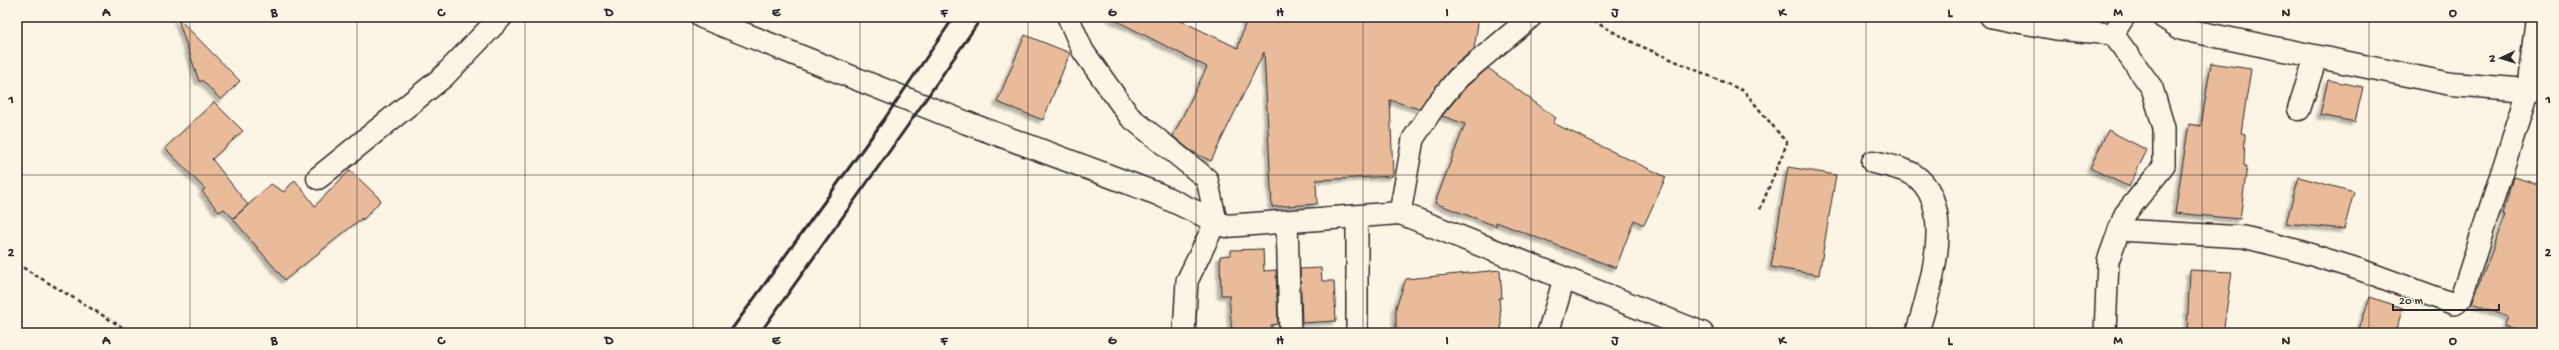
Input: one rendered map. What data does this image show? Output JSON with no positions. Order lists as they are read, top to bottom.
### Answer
{
  "scale_bar": "20 m",
  "north": "left",
  "grid": {
    "columns": [
      "A",
      "B",
      "C",
      "D",
      "E",
      "F",
      "G",
      "H",
      "I",
      "J",
      "K",
      "L",
      "M",
      "N",
      "O"
    ],
    "rows": ["1", "2"]
  }
}
